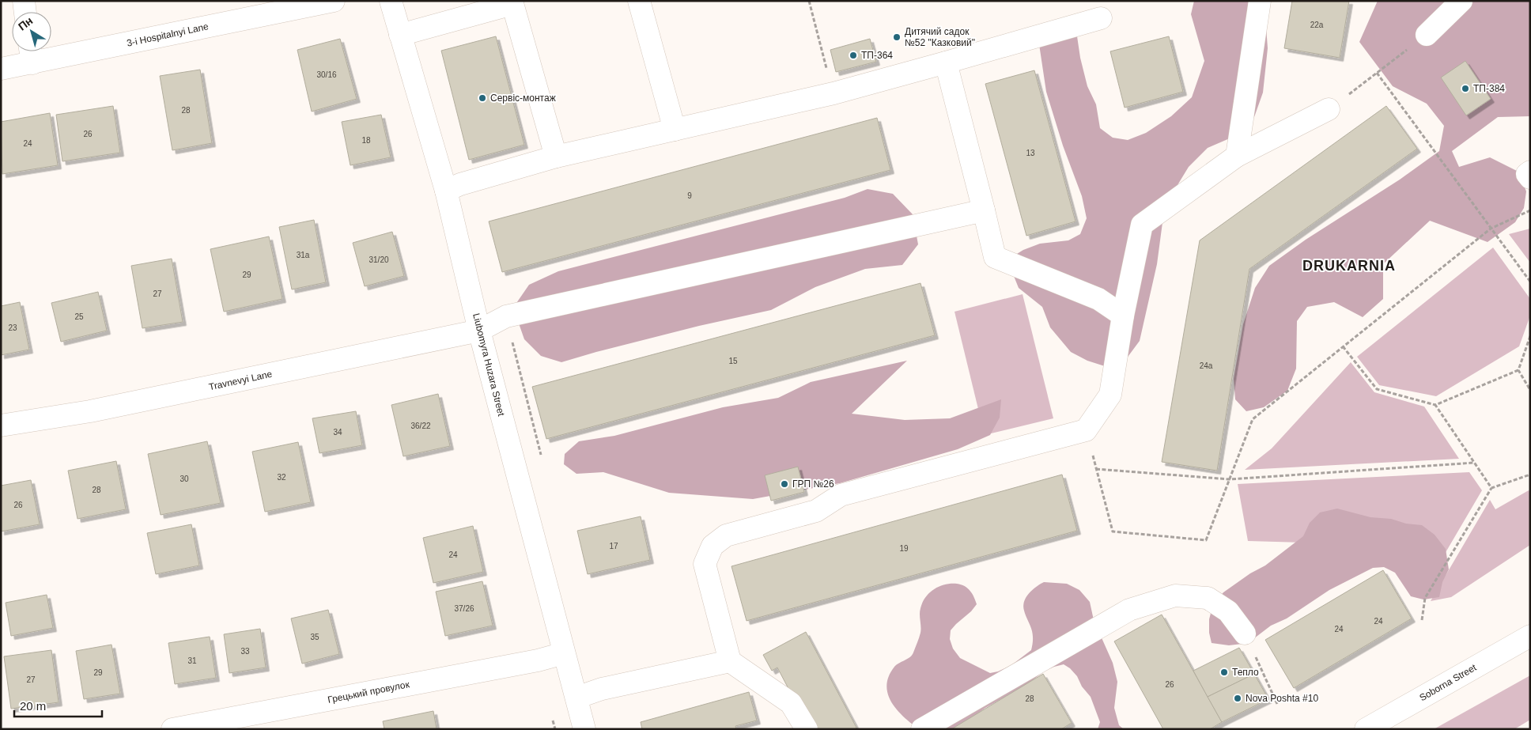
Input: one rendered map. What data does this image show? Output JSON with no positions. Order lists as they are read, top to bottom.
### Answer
{
  "streets": {
    "street": [
      "3-i Hospitalnyi Lane",
      "Liubomyra Huzara Street",
      "Travnevyi Lane",
      "Soborna Street",
      "Грецький провулок"
    ]
  },
  "crossings": [
    ["Liubomyra Huzara Street", "Travnevyi Lane"],
    ["Liubomyra Huzara Street", "Грецький провулок"]
  ],
  "districts": ["DRUKARNIA"],
  "places": [
    "Дитячий садок №52 \"Казковий\"",
    "ТП-364",
    "ТП-384",
    "Сервіс-монтаж",
    "ГРП №26",
    "Тепло",
    "Nova Poshta #10"
  ],
  "house_numbers": [
    "22а",
    "30/16",
    "28",
    "26",
    "18",
    "24",
    "13",
    "9",
    "31а",
    "31/20",
    "29",
    "27",
    "25",
    "23",
    "15",
    "24а",
    "36/22",
    "34",
    "32",
    "30",
    "28",
    "26",
    "17",
    "19",
    "24",
    "37/26",
    "24",
    "24",
    "35",
    "33",
    "31",
    "29",
    "27",
    "26",
    "28"
  ],
  "scale_bar": "20 m",
  "north": "top left"
}
